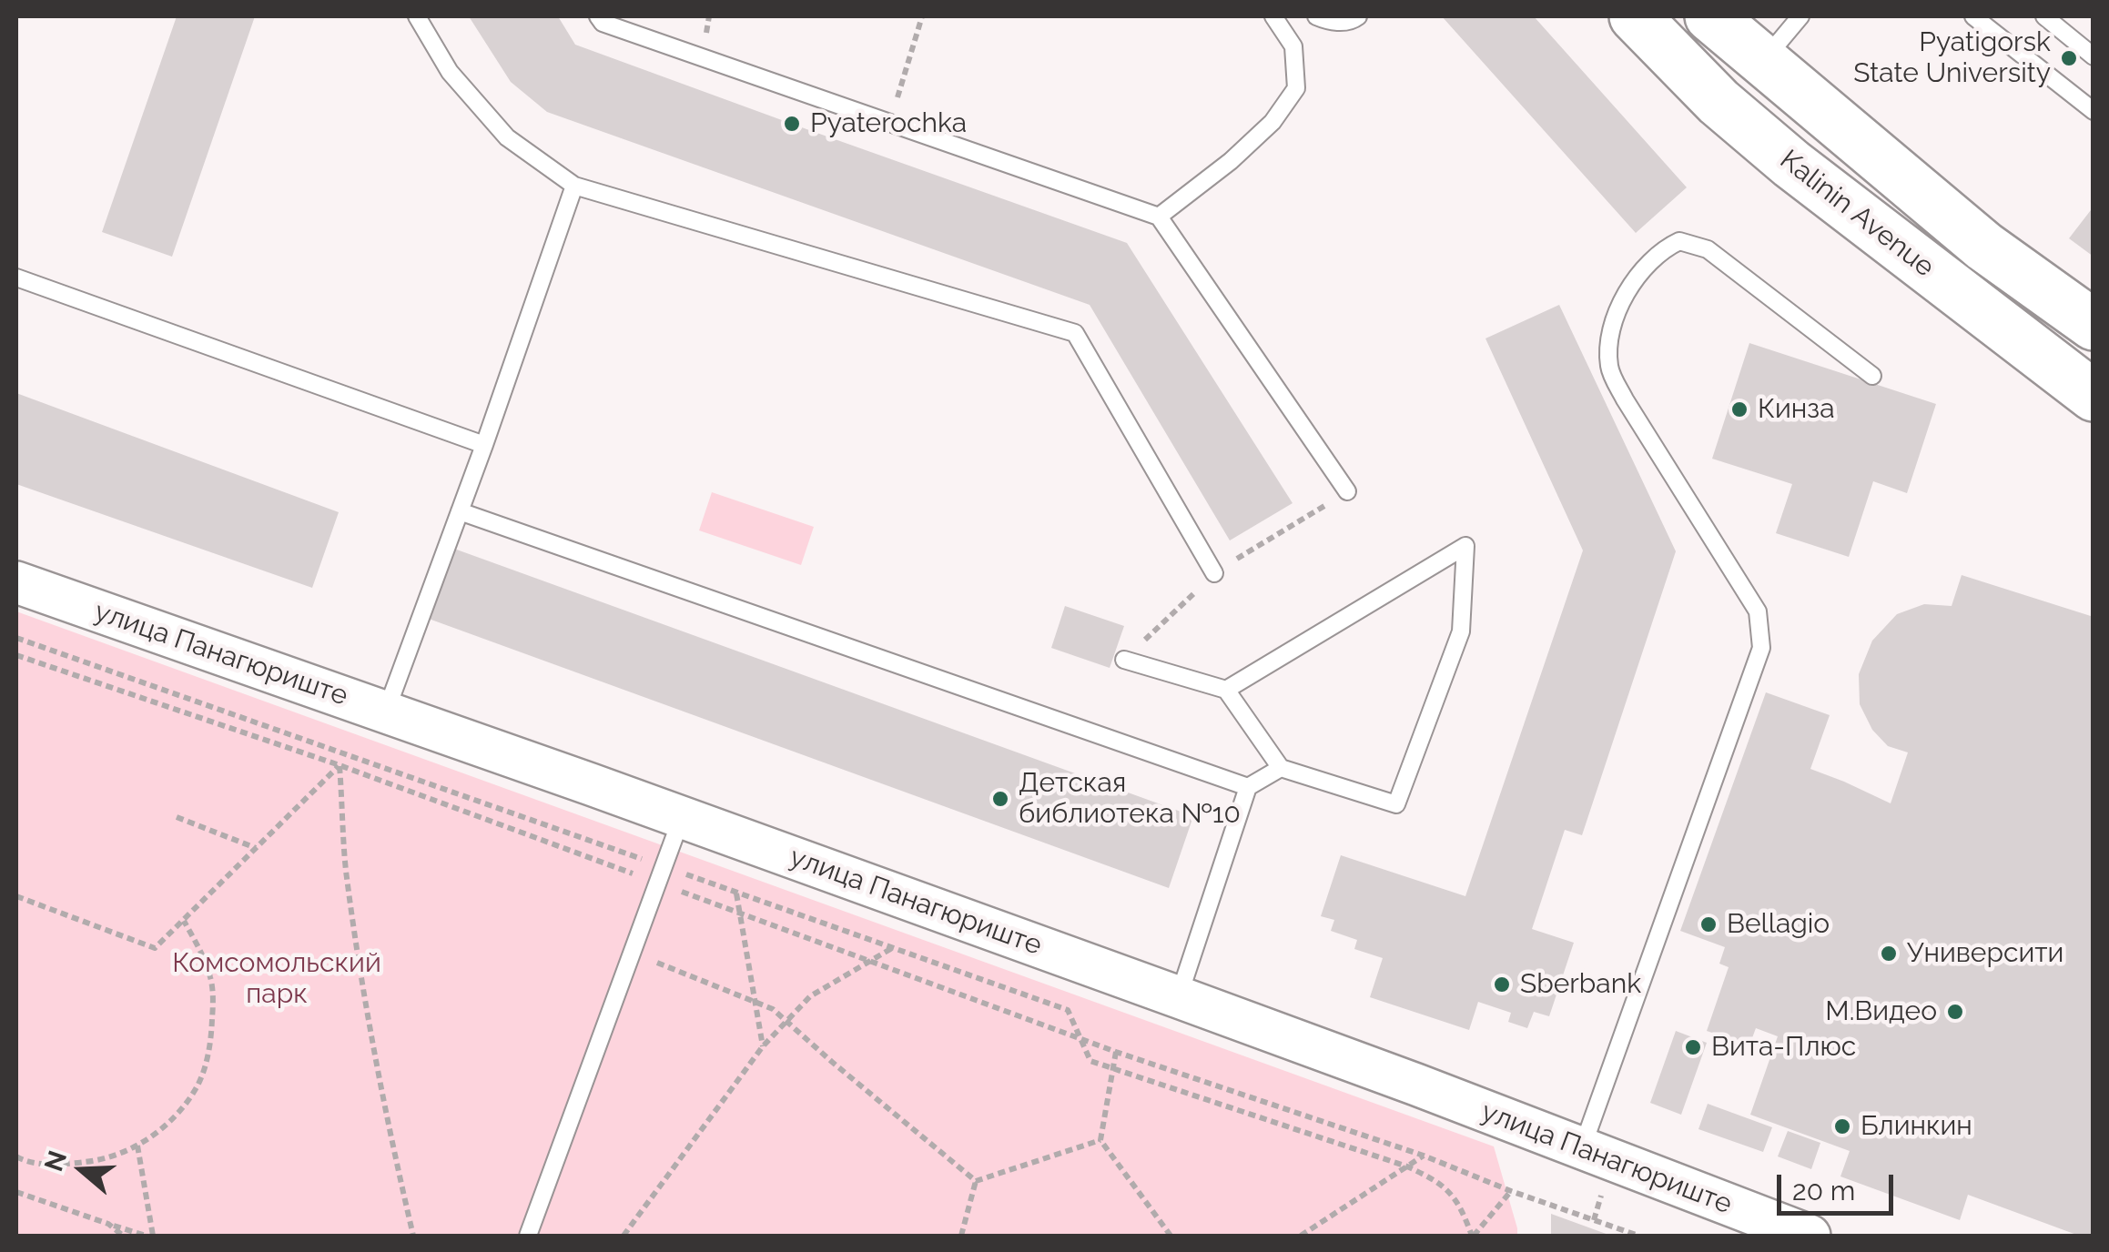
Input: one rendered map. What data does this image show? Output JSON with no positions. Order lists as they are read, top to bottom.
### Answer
{
  "streets": {
    "main road": ["Kalinin Avenue"],
    "street": ["улица Панагюриште"]
  },
  "parks": ["Комсомольский парк"],
  "places": [
    "Pyatigorsk State University",
    "Pyaterochka",
    "Кинза",
    "Детская библиотека №10",
    "Bellagio",
    "Университи",
    "Sberbank",
    "М.Видео",
    "Вита-Плюс",
    "Блинкин"
  ],
  "scale_bar": "20 m",
  "north": "left"
}
